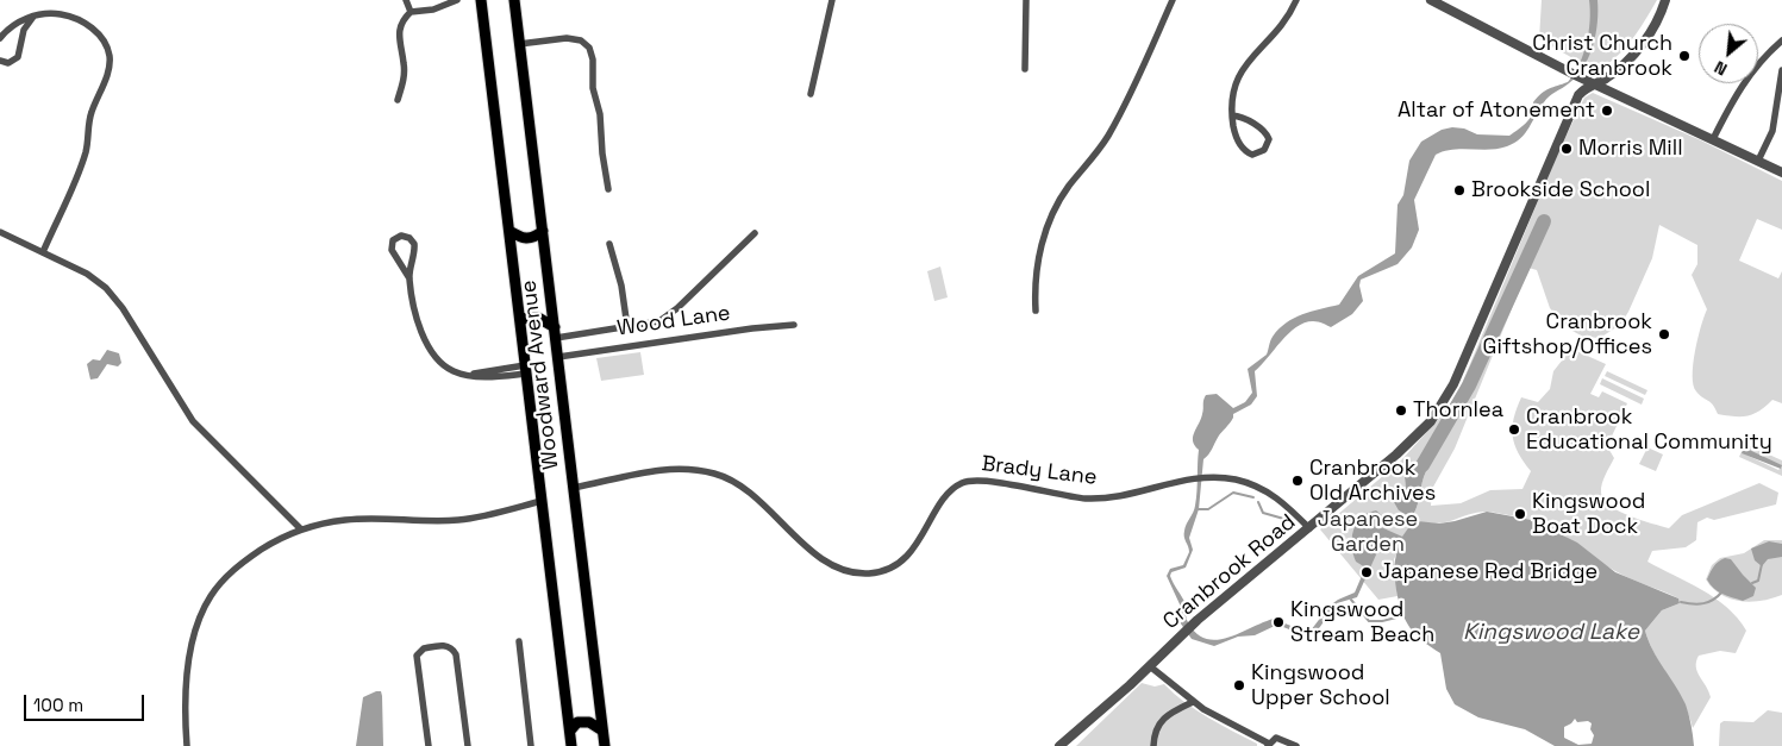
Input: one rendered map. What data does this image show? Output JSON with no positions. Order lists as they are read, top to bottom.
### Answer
{
  "streets": {
    "main road": ["Woodward Avenue"],
    "street": ["Wood Lane", "Brady Lane", "Cranbrook Road"]
  },
  "crossings": [
    ["Wood Lane", "Woodward Avenue"],
    ["Woodward Avenue", "Brady Lane"],
    ["Brady Lane", "Cranbrook Road"]
  ],
  "water": ["Kingswood Lake"],
  "parks": ["Japanese Garden"],
  "places": [
    "Christ Church Cranbrook",
    "Altar of Atonement",
    "Morris Mill",
    "Brookside School",
    "Cranbrook Giftshop/Offices",
    "Thornlea",
    "Cranbrook Educational Community",
    "Cranbrook Old Archives",
    "Kingswood Boat Dock",
    "Japanese Red Bridge",
    "Kingswood Stream Beach",
    "Kingswood Upper School"
  ],
  "scale_bar": "100 m",
  "north": "bottom left"
}
